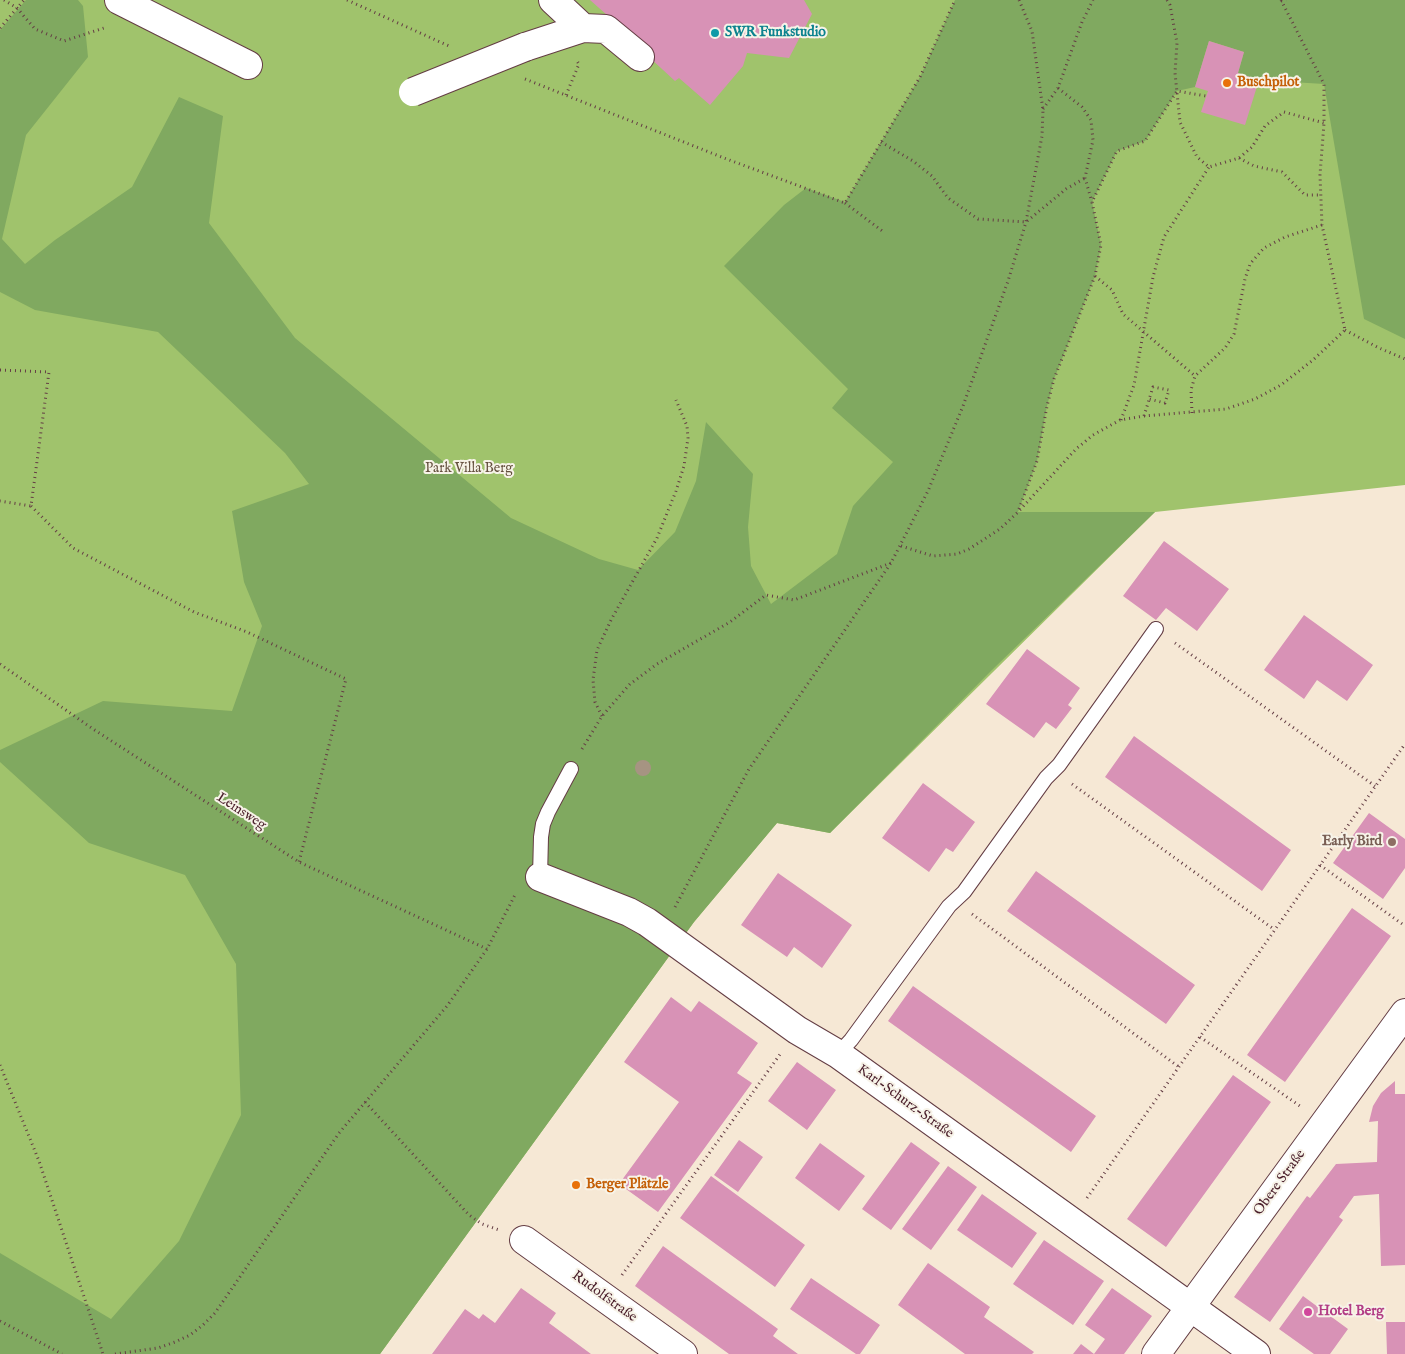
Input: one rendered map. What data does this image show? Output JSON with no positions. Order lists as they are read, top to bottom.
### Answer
{
  "streets": {
    "street": ["Karl-Schurz-Straße", "Obere Straße", "Rudolfstraße"],
    "path": ["Leinsweg"]
  },
  "crossings": [
    ["Karl-Schurz-Straße", "Obere Straße"]
  ],
  "parks": ["Park Villa Berg"],
  "places": [
    "SWR Funkstudio",
    "Buschpilot",
    "Early Bird",
    "Berger Plätzle",
    "Hotel Berg"
  ]
}
